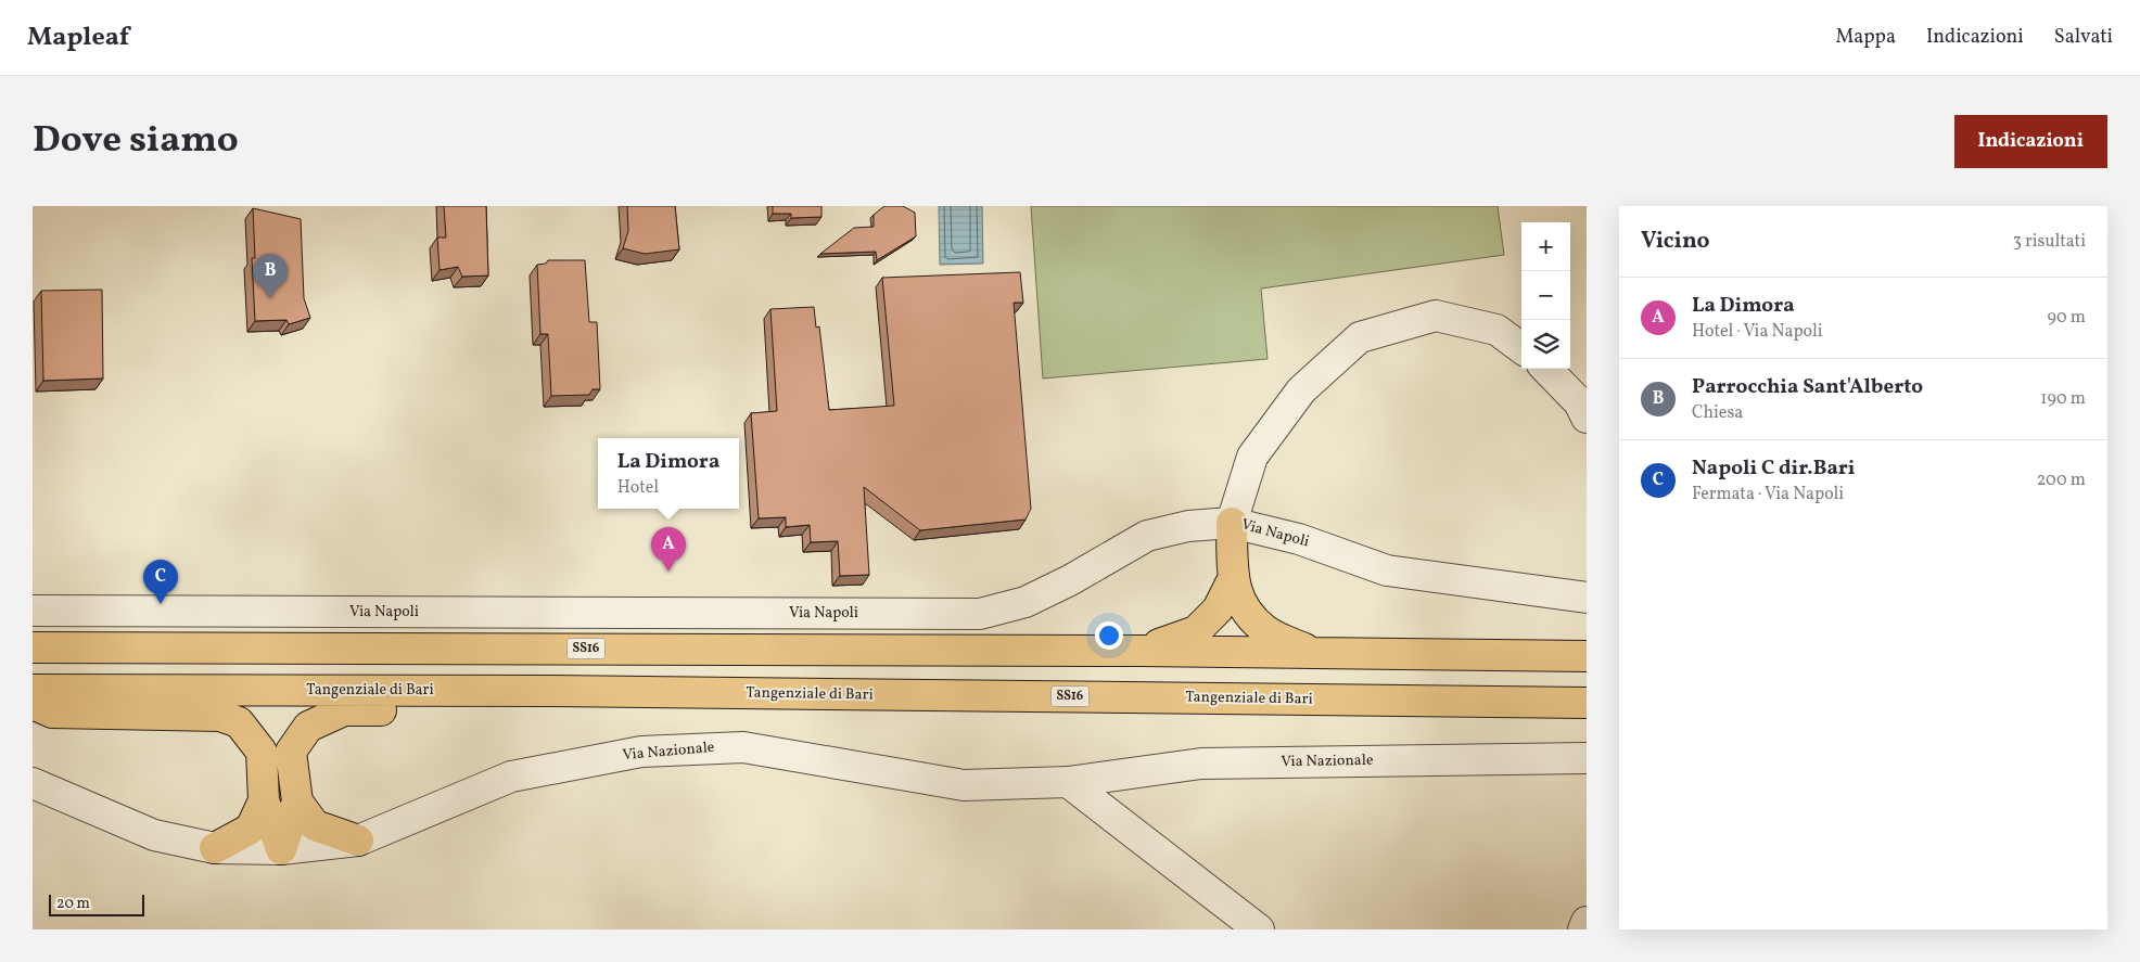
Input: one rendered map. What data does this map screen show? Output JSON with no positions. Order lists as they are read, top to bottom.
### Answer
{
  "streets": {
    "highway": ["SS16", "Tangenziale di Bari"],
    "street": ["Via Napoli", "Via Nazionale"]
  },
  "scale_bar": "20 m",
  "page": {
    "header": "Mapleaf",
    "nav": ["Mappa", "Indicazioni", "Salvati"],
    "title": "Dove siamo",
    "buttons": "Indicazioni",
    "heading": ["Vicino", "3 risultati"],
    "map_buttons": ["+", "−"],
    "pins": ["B", "A", "C"],
    "list": [
      {
        "mark": "A",
        "name": "La Dimora",
        "note": "Hotel · Via Napoli",
        "value": "90 m"
      },
      {
        "mark": "B",
        "name": "Parrocchia Sant'Alberto",
        "note": "Chiesa",
        "value": "190 m"
      },
      {
        "mark": "C",
        "name": "Napoli C dir.Bari",
        "note": "Fermata · Via Napoli",
        "value": "200 m"
      }
    ],
    "popup": ["La Dimora", "Hotel"],
    "scale": "20 m"
  }
}
